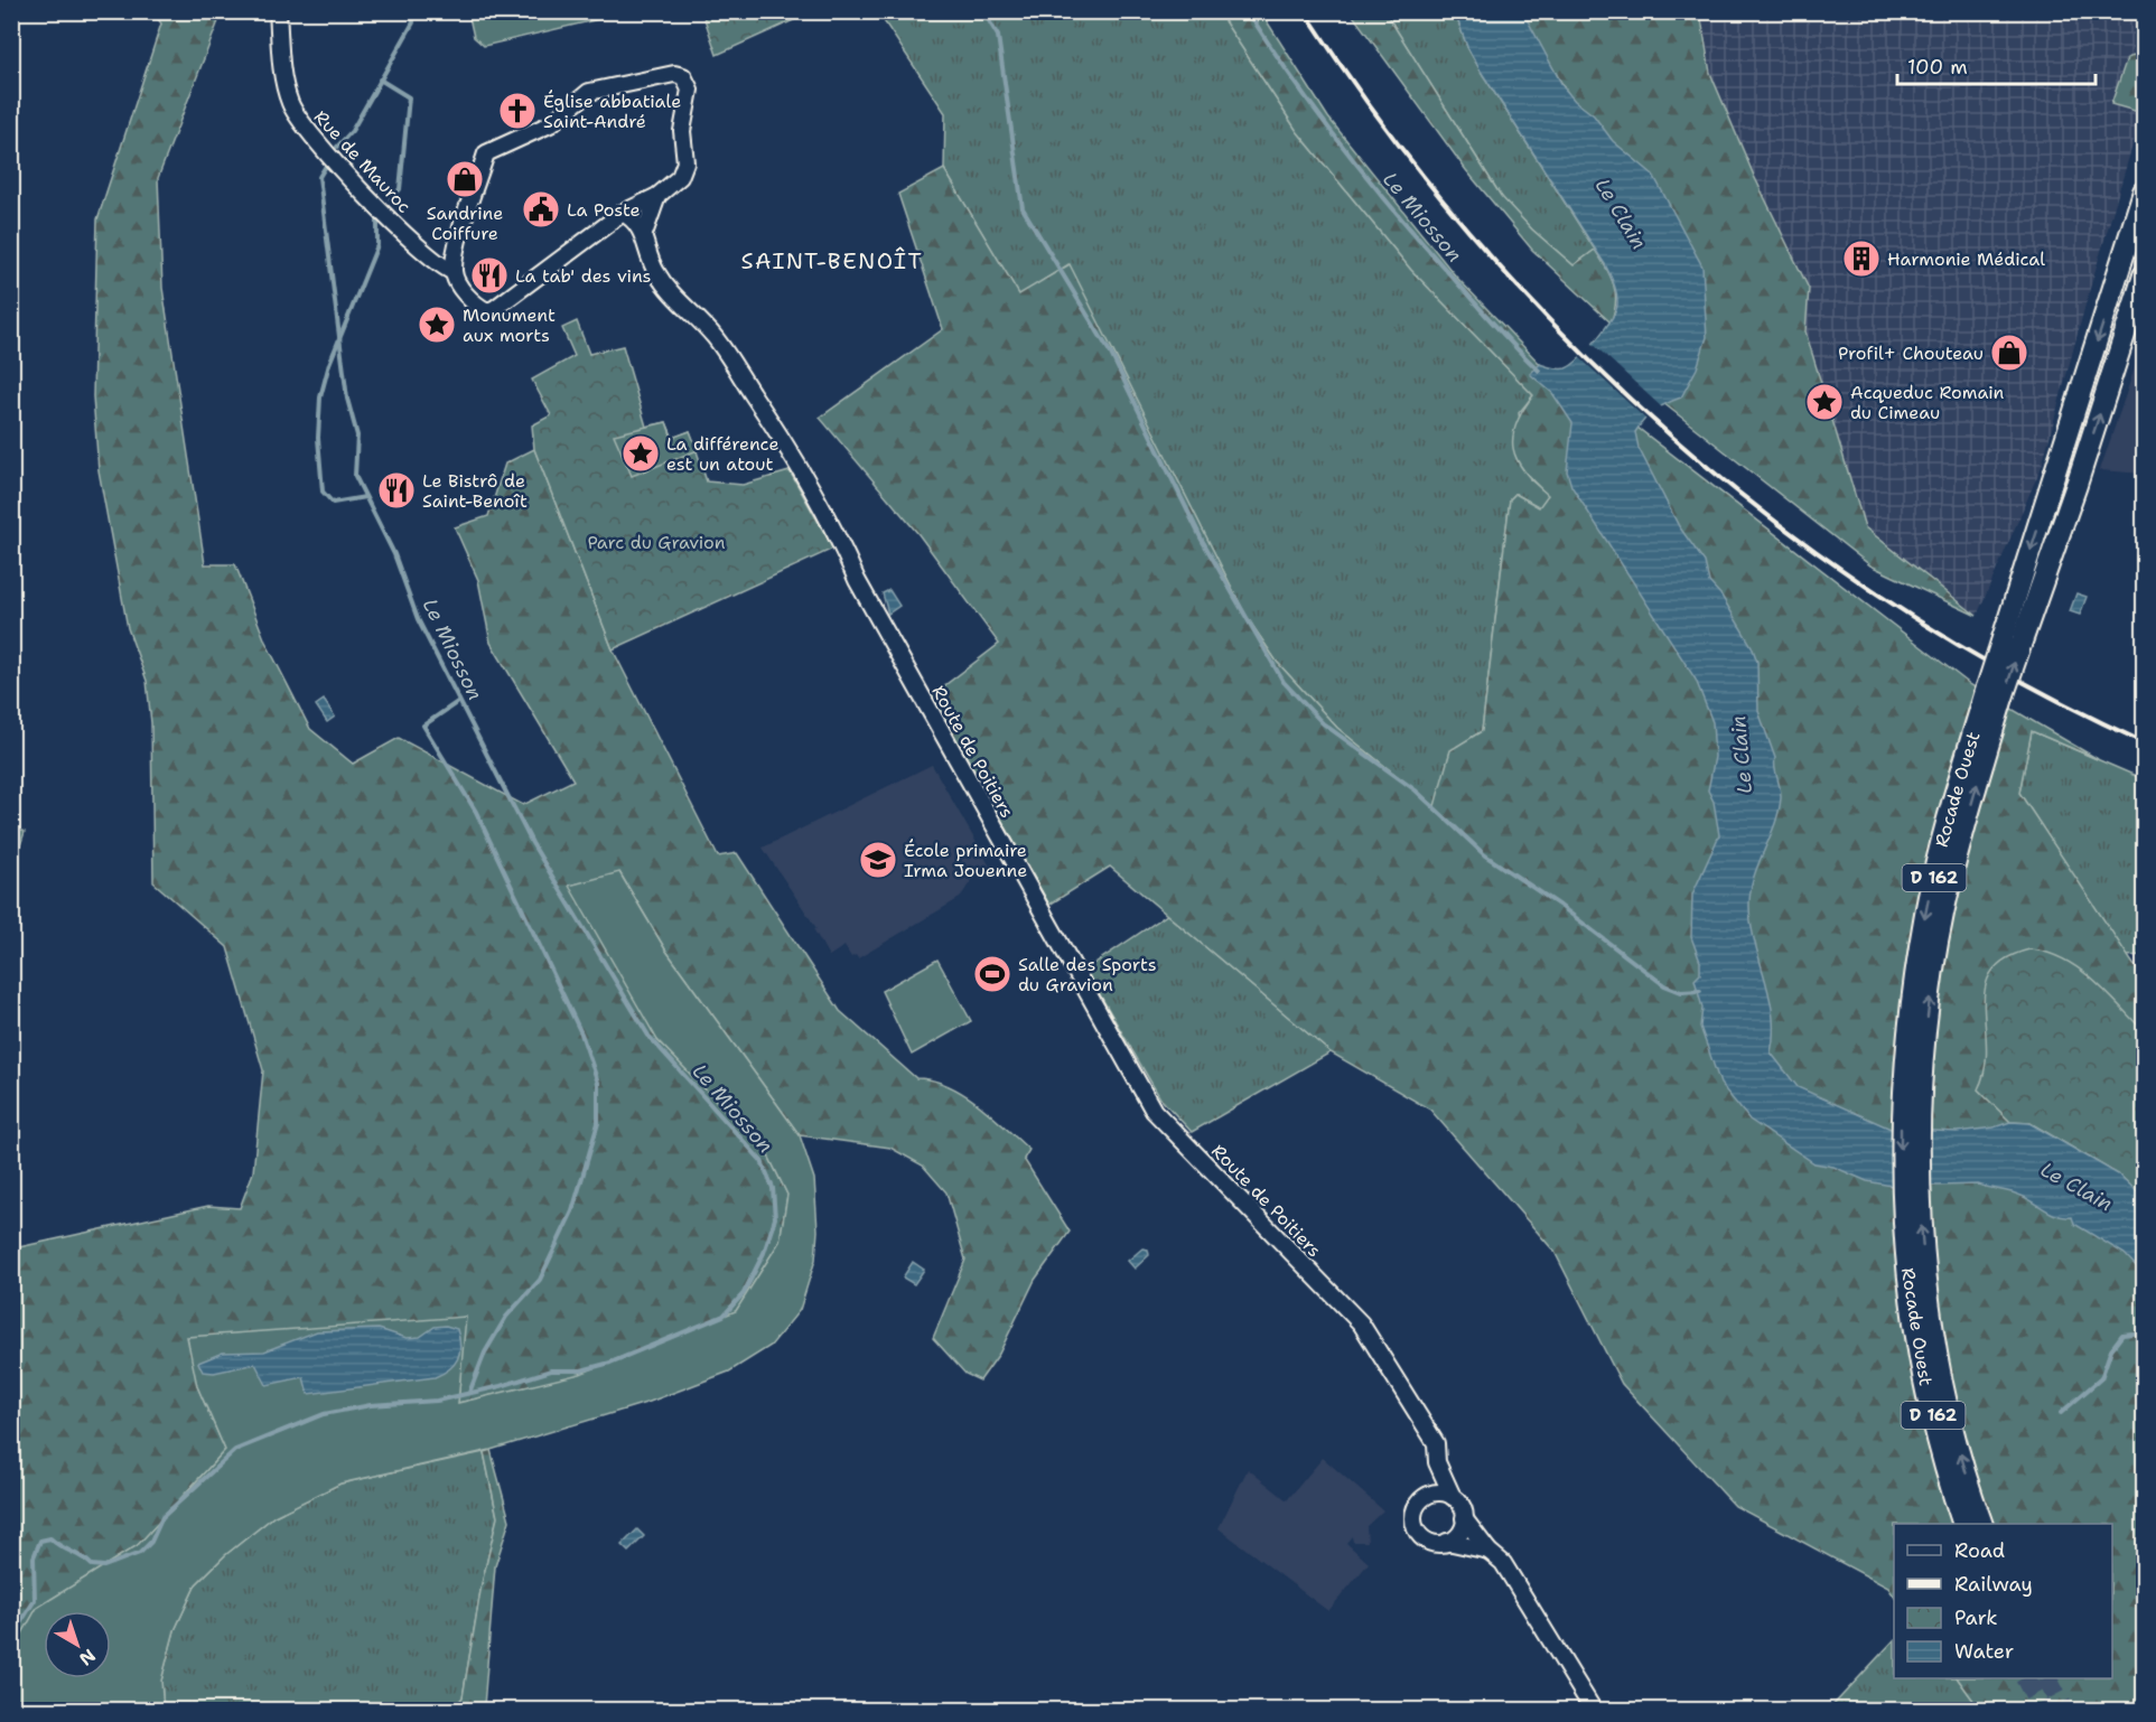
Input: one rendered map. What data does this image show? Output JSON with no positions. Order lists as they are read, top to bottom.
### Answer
{
  "streets": {
    "main road": ["Rocade Ouest", "D 162"],
    "street": ["Rue de Mauroc", "Route de Poitiers"]
  },
  "crossings": [
    ["Rue de Mauroc", "Route de Poitiers"]
  ],
  "districts": ["SAINT-BENOÎT"],
  "water": ["Le Clain", "Le Miosson"],
  "parks": ["Parc du Gravion"],
  "places": {
    "church": ["Église abbatiale Saint-André"],
    "shop": ["Sandrine Coiffure", "Profil+ Chouteau"],
    "public building": ["La Poste"],
    "building": ["Harmonie Médical"],
    "restaurant": ["La tab' des vins", "Le Bistrô de Saint-Benoît"],
    "place": ["Monument aux morts", "Acqueduc Romain du Cimeau", "La différence est un atout"],
    "school or university": ["École primaire Irma Jouenne"],
    "sports": ["Salle des Sports du Gravion"]
  },
  "legend": [
    "Road",
    "Railway",
    "Park",
    "Water"
  ],
  "scale_bar": "100 m",
  "north": "bottom right"
}
